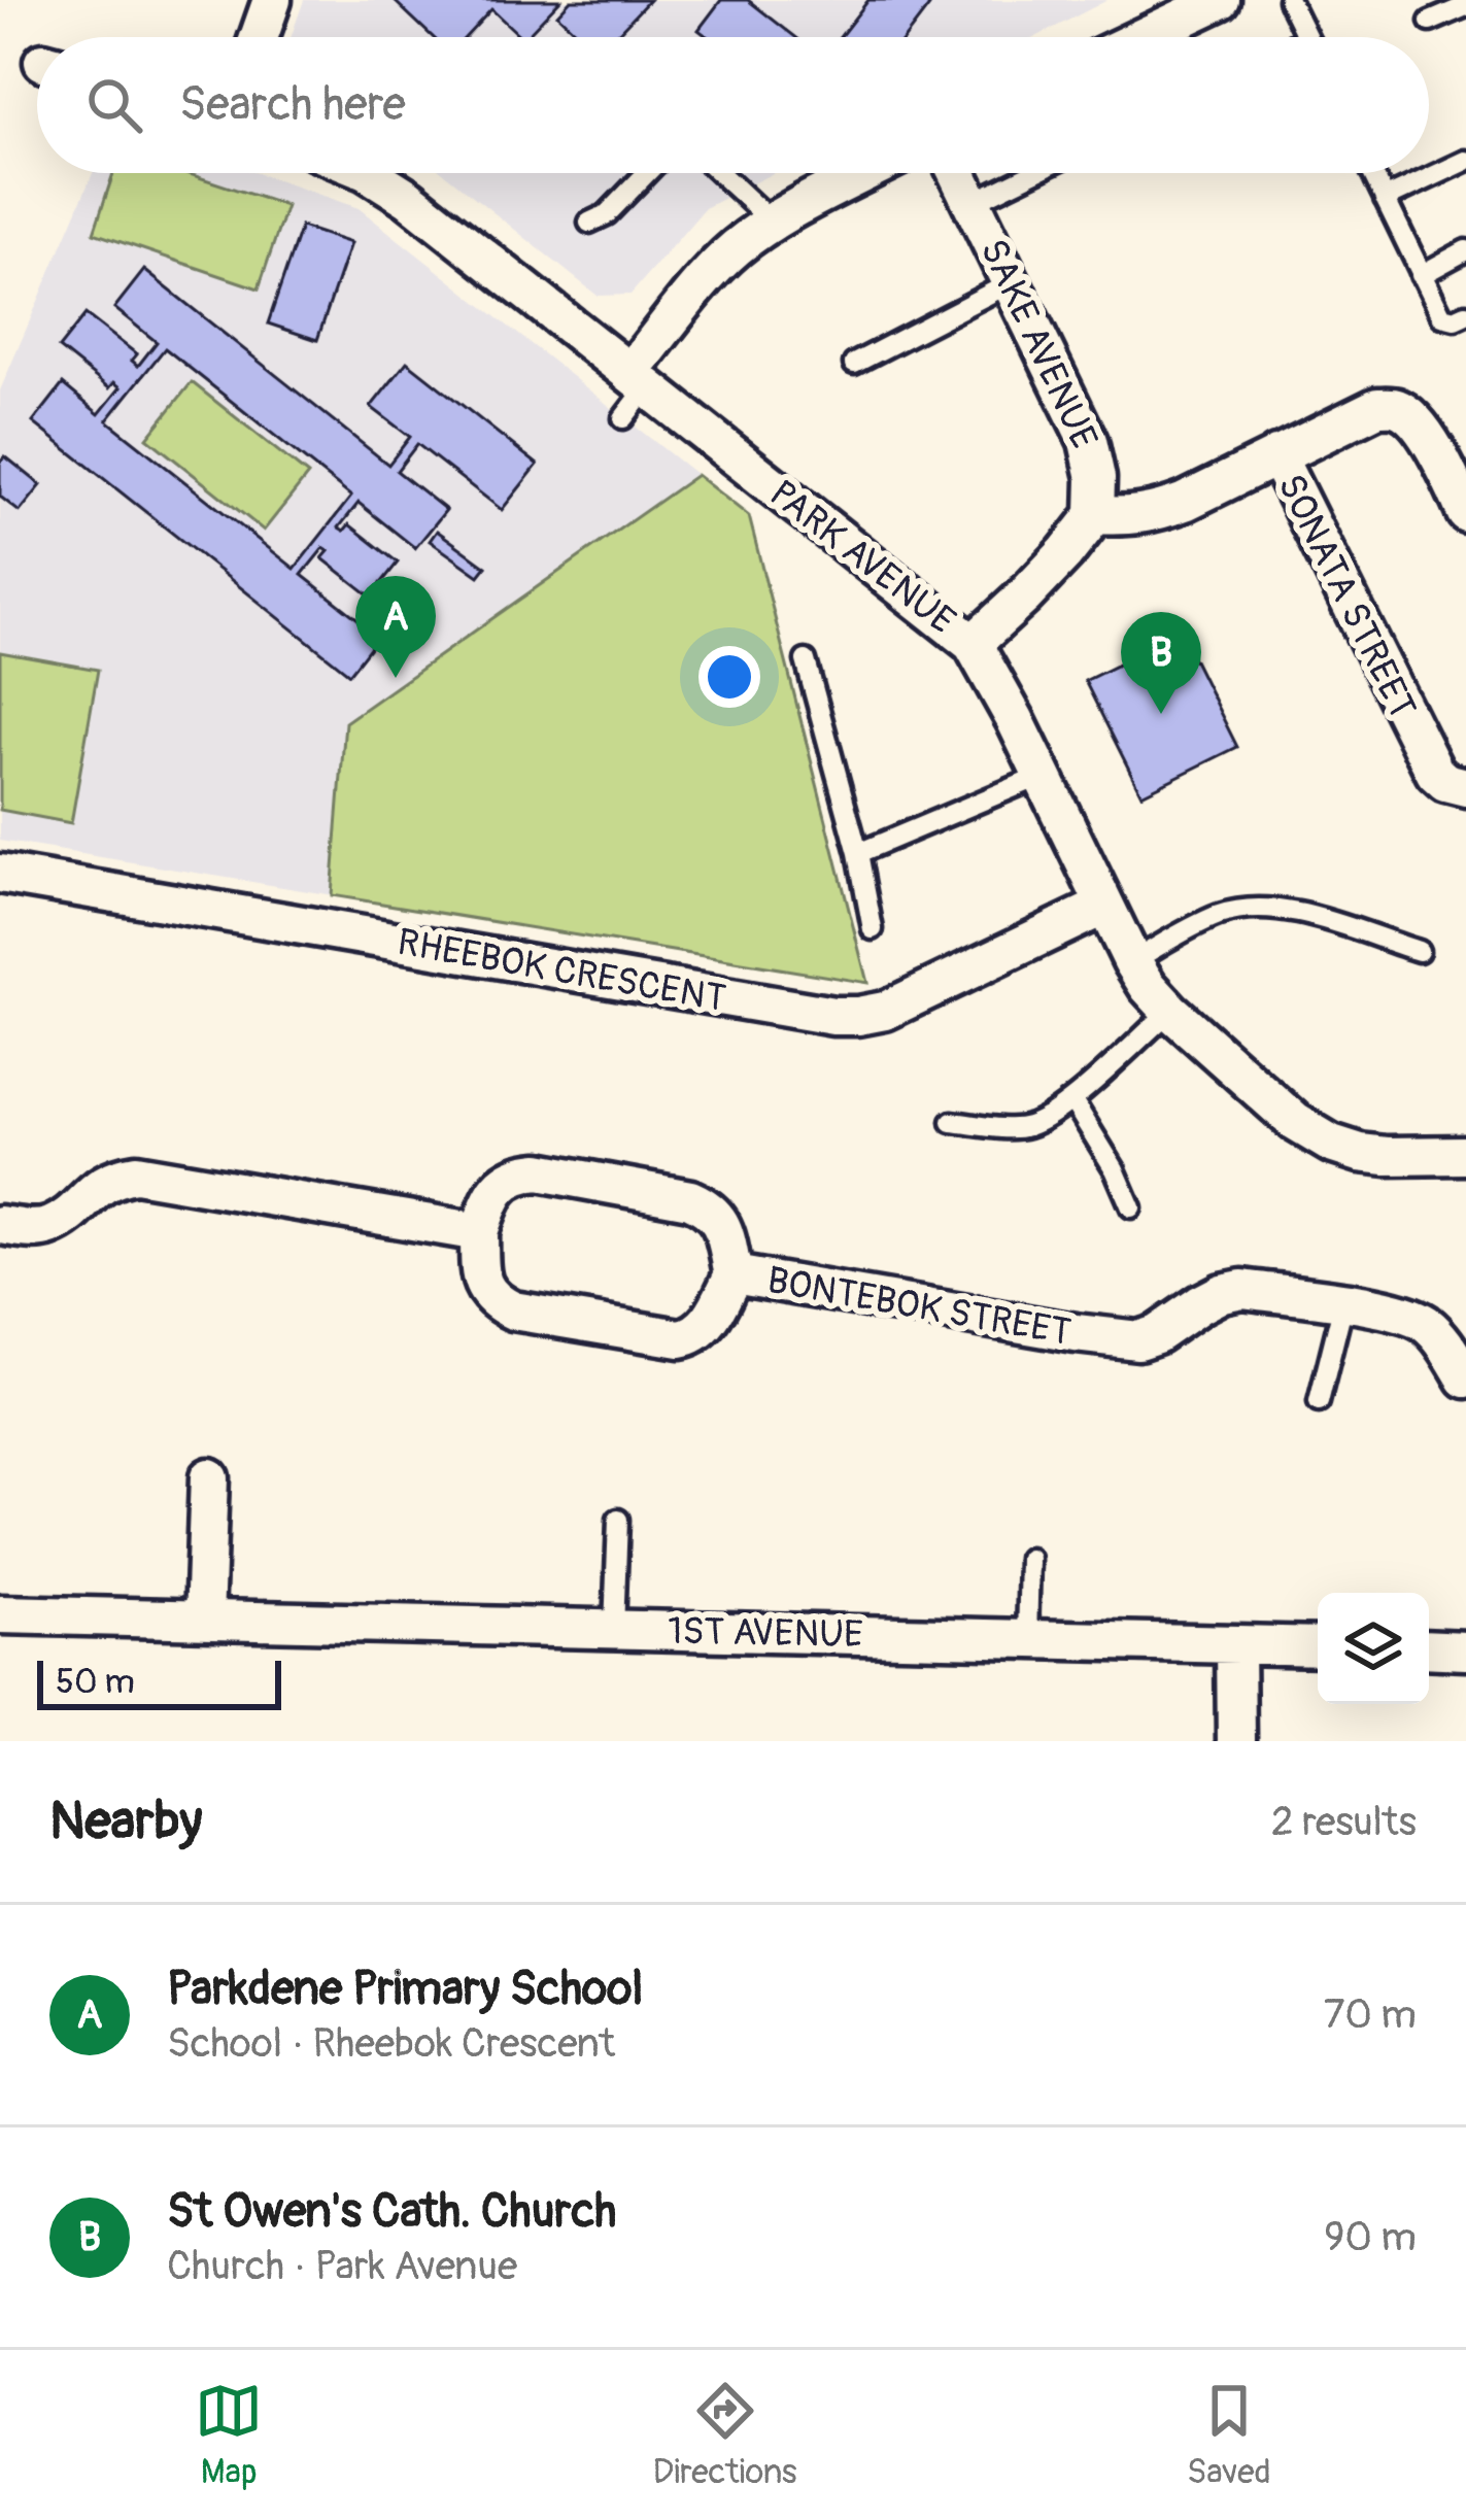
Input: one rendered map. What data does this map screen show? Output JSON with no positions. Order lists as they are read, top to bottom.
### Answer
{
  "streets": {
    "street": [
      "SAKE AVENUE",
      "PARK AVENUE",
      "SONATA STREET",
      "RHEEBOK CRESCENT",
      "BONTEBOK STREET",
      "1ST AVENUE"
    ]
  },
  "crossings": [
    ["PARK AVENUE", "RHEEBOK CRESCENT"]
  ],
  "scale_bar": "50 m",
  "page": {
    "search": "Search here",
    "pins": ["A", "B"],
    "scale": "50 m",
    "heading": ["Nearby", "2 results"],
    "list": [
      {
        "mark": "A",
        "name": "Parkdene Primary School",
        "note": "School · Rheebok Crescent",
        "value": "70 m"
      },
      {
        "mark": "B",
        "name": "St Owen's Cath. Church",
        "note": "Church · Park Avenue",
        "value": "90 m"
      }
    ],
    "nav": ["Map", "Directions", "Saved"]
  }
}
